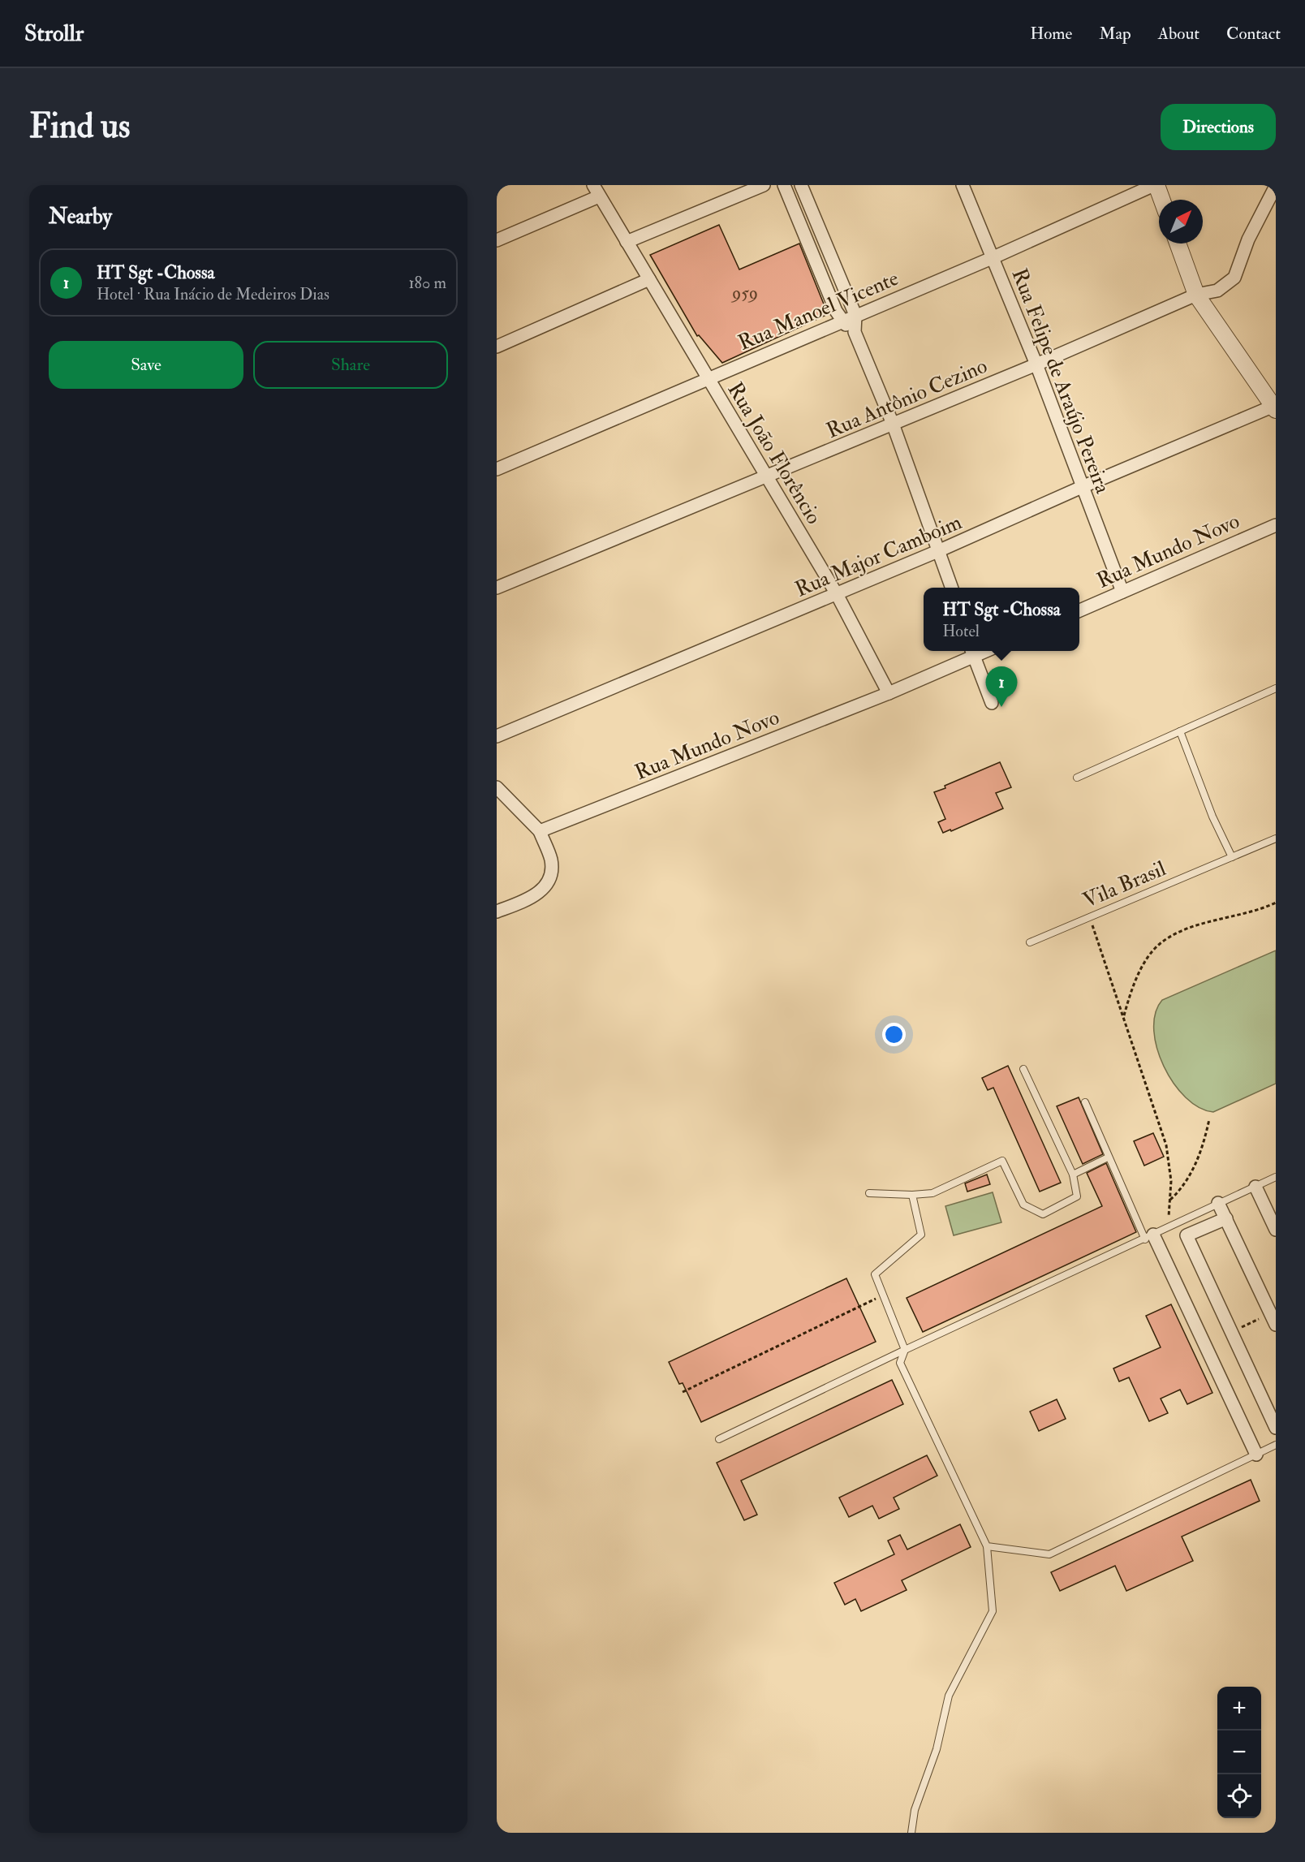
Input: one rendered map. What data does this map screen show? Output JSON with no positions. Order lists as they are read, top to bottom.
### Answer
{
  "streets": {
    "street": [
      "Rua Manoel Vicente",
      "Rua Felipe de Araújo Pereira",
      "Rua Antônio Cezino",
      "Rua João Florêncio",
      "Rua Mundo Novo",
      "Rua Major Camboim"
    ],
    "lane": ["Vila Brasil"]
  },
  "crossings": [
    ["Rua Manoel Vicente", "Rua Felipe de Araújo Pereira"],
    ["Rua Manoel Vicente", "Rua João Florêncio"],
    ["Rua Felipe de Araújo Pereira", "Rua Antônio Cezino"],
    ["Rua Felipe de Araújo Pereira", "Rua Mundo Novo"],
    ["Rua Felipe de Araújo Pereira", "Rua Major Camboim"],
    ["Rua Antônio Cezino", "Rua João Florêncio"],
    ["Rua João Florêncio", "Rua Mundo Novo"],
    ["Rua João Florêncio", "Rua Major Camboim"]
  ],
  "house_numbers": ["959"],
  "north": "top right",
  "page": {
    "header": "Strollr",
    "nav": [
      "Home",
      "Map",
      "About",
      "Contact"
    ],
    "buttons": [
      "Directions",
      ["Save", "Share"]
    ],
    "title": "Find us",
    "heading": "Nearby",
    "list": [
      {
        "mark": "1",
        "name": "HT Sgt -Chossa",
        "note": "Hotel · Rua Inácio de Medeiros Dias",
        "value": "180 m"
      }
    ],
    "popup": ["HT Sgt -Chossa", "Hotel"],
    "pins": "1",
    "map_buttons": ["+", "−"]
  }
}
